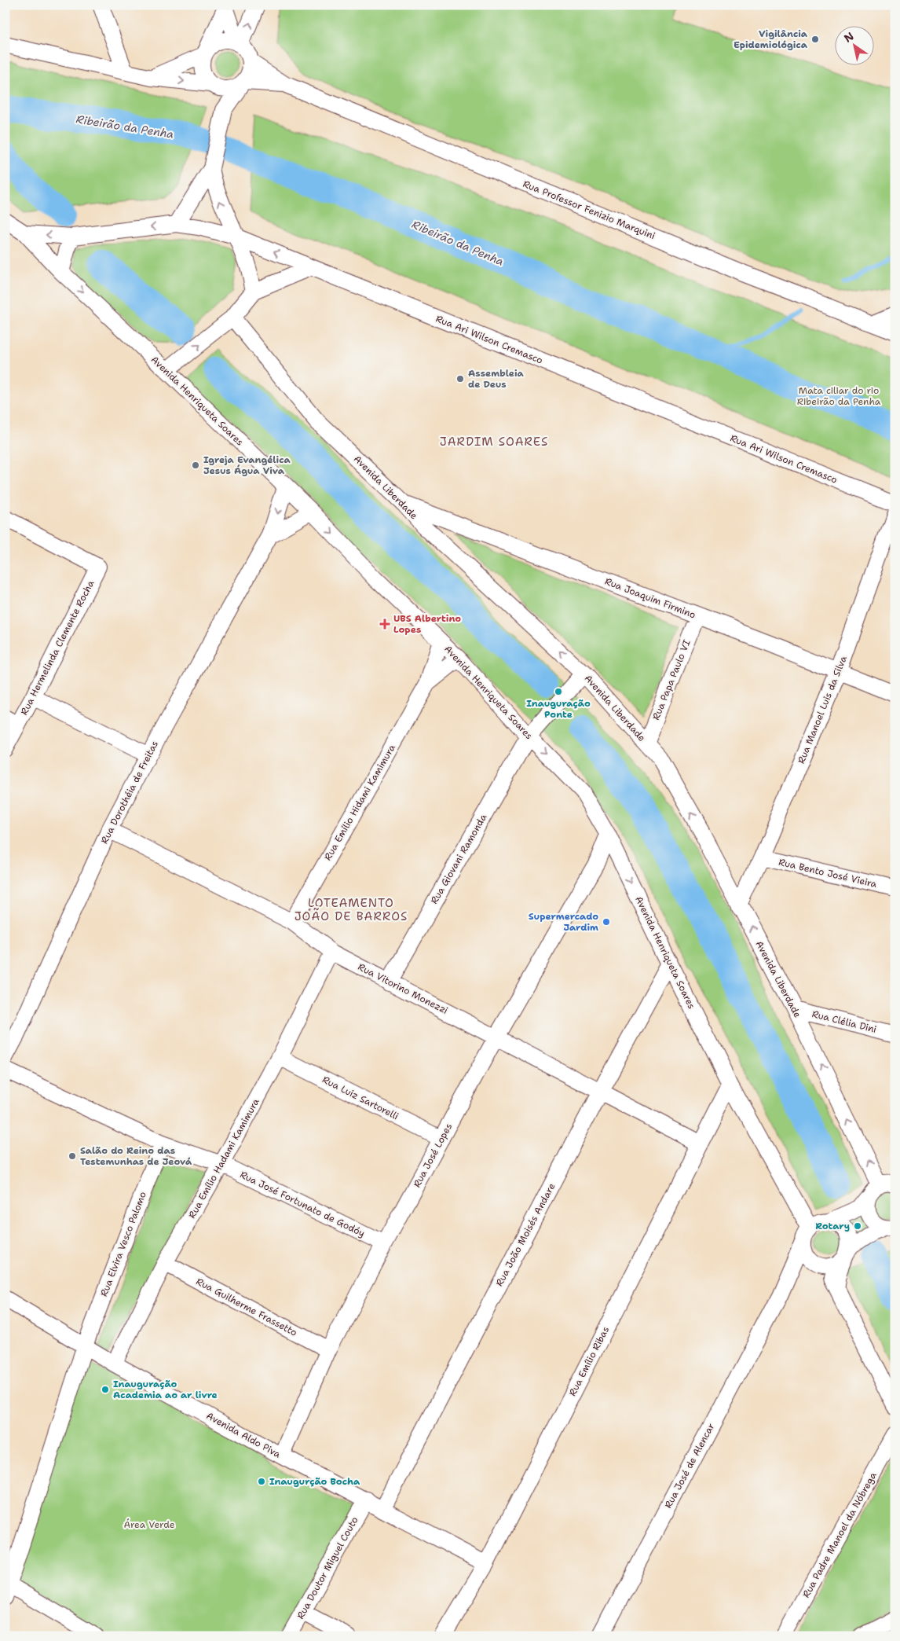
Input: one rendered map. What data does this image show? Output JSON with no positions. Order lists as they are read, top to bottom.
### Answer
{
  "streets": {
    "street": [
      "Rua Professor Fenizio Marquini",
      "Rua Ari Wilson Cremasco",
      "Avenida Henriqueta Soares",
      "Avenida Liberdade",
      "Rua Joaquim Firmino",
      "Rua Hermelinda Clemente Rocha",
      "Rua Papa Paulo VI",
      "Rua Manoel Luis da Silva",
      "Rua Dorothéia de Freitas",
      "Rua Emílio Hidami Kamimura",
      "Rua Giovani Ramonda",
      "Rua Bento José Vieira",
      "Rua Vitorino Monezzi",
      "Rua Clélia Dini",
      "Rua Luiz Sartorelli",
      "Rua José Lopes",
      "Rua Emílio Hadami Kamimura",
      "Rua José Fortunato de Godóy",
      "Rua João Moisés Andare",
      "Rua Elvira Vesco Palomo",
      "Rua Guilherme Frassetto",
      "Rua Emílio Ribas",
      "Avenida Aldo Piva",
      "Rua José de Alencar",
      "Rua Padre Manoel da Nóbrega",
      "Rua Doutor Miguel Couto"
    ]
  },
  "crossings": [
    ["Rua Ari Wilson Cremasco", "Avenida Henriqueta Soares"],
    ["Avenida Henriqueta Soares", "Rua Dorothéia de Freitas"],
    ["Avenida Henriqueta Soares", "Rua Emílio Hidami Kamimura"],
    ["Avenida Henriqueta Soares", "Rua Giovani Ramonda"],
    ["Avenida Henriqueta Soares", "Rua José Lopes"],
    ["Avenida Henriqueta Soares", "Rua João Moisés Andare"],
    ["Avenida Henriqueta Soares", "Rua Emílio Ribas"],
    ["Avenida Liberdade", "Rua Joaquim Firmino"],
    ["Avenida Liberdade", "Rua Papa Paulo VI"],
    ["Avenida Liberdade", "Rua Manoel Luis da Silva"],
    ["Avenida Liberdade", "Rua Giovani Ramonda"],
    ["Avenida Liberdade", "Rua Clélia Dini"],
    ["Rua Joaquim Firmino", "Rua Papa Paulo VI"],
    ["Rua Joaquim Firmino", "Rua Manoel Luis da Silva"],
    ["Rua Manoel Luis da Silva", "Rua Bento José Vieira"],
    ["Rua Dorothéia de Freitas", "Rua Vitorino Monezzi"],
    ["Rua Emílio Hidami Kamimura", "Rua Vitorino Monezzi"],
    ["Rua Giovani Ramonda", "Rua Vitorino Monezzi"],
    ["Rua Vitorino Monezzi", "Rua José Lopes"],
    ["Rua Vitorino Monezzi", "Rua Emílio Hadami Kamimura"],
    ["Rua Vitorino Monezzi", "Rua João Moisés Andare"],
    ["Rua Vitorino Monezzi", "Rua Emílio Ribas"],
    ["Rua Luiz Sartorelli", "Rua José Lopes"],
    ["Rua Luiz Sartorelli", "Rua Emílio Hadami Kamimura"],
    ["Rua José Lopes", "Rua José Fortunato de Godóy"],
    ["Rua José Lopes", "Rua Guilherme Frassetto"],
    ["Rua José Lopes", "Avenida Aldo Piva"],
    ["Rua Emílio Hadami Kamimura", "Rua José Fortunato de Godóy"],
    ["Rua Emílio Hadami Kamimura", "Rua Guilherme Frassetto"],
    ["Rua Emílio Hadami Kamimura", "Avenida Aldo Piva"],
    ["Rua João Moisés Andare", "Avenida Aldo Piva"],
    ["Rua Elvira Vesco Palomo", "Avenida Aldo Piva"],
    ["Rua Emílio Ribas", "Avenida Aldo Piva"],
    ["Avenida Aldo Piva", "Rua Doutor Miguel Couto"]
  ],
  "one_way": ["Avenida Henriqueta Soares", "Avenida Liberdade"],
  "districts": ["JARDIM SOARES", "LOTEAMENTO JOÃO DE BARROS"],
  "water": ["Ribeirão da Penha"],
  "parks": ["Mata ciliar do rio Ribeirão da Penha", "Área Verde"],
  "places": {
    "other": [
      "Vigilância Epidemiológica",
      "Assembleia de Deus",
      "Igreja Evangélica Jesus Água Viva",
      "Inauguração Ponte",
      "Supermercado Jardim",
      "Salão do Reino das Testemunhas de Jeová",
      "Rotary",
      "Inauguração Academia ao ar livre",
      "Inaugurção Bocha"
    ],
    "health": ["UBS Albertino Lopes"]
  },
  "north": "top left"
}
